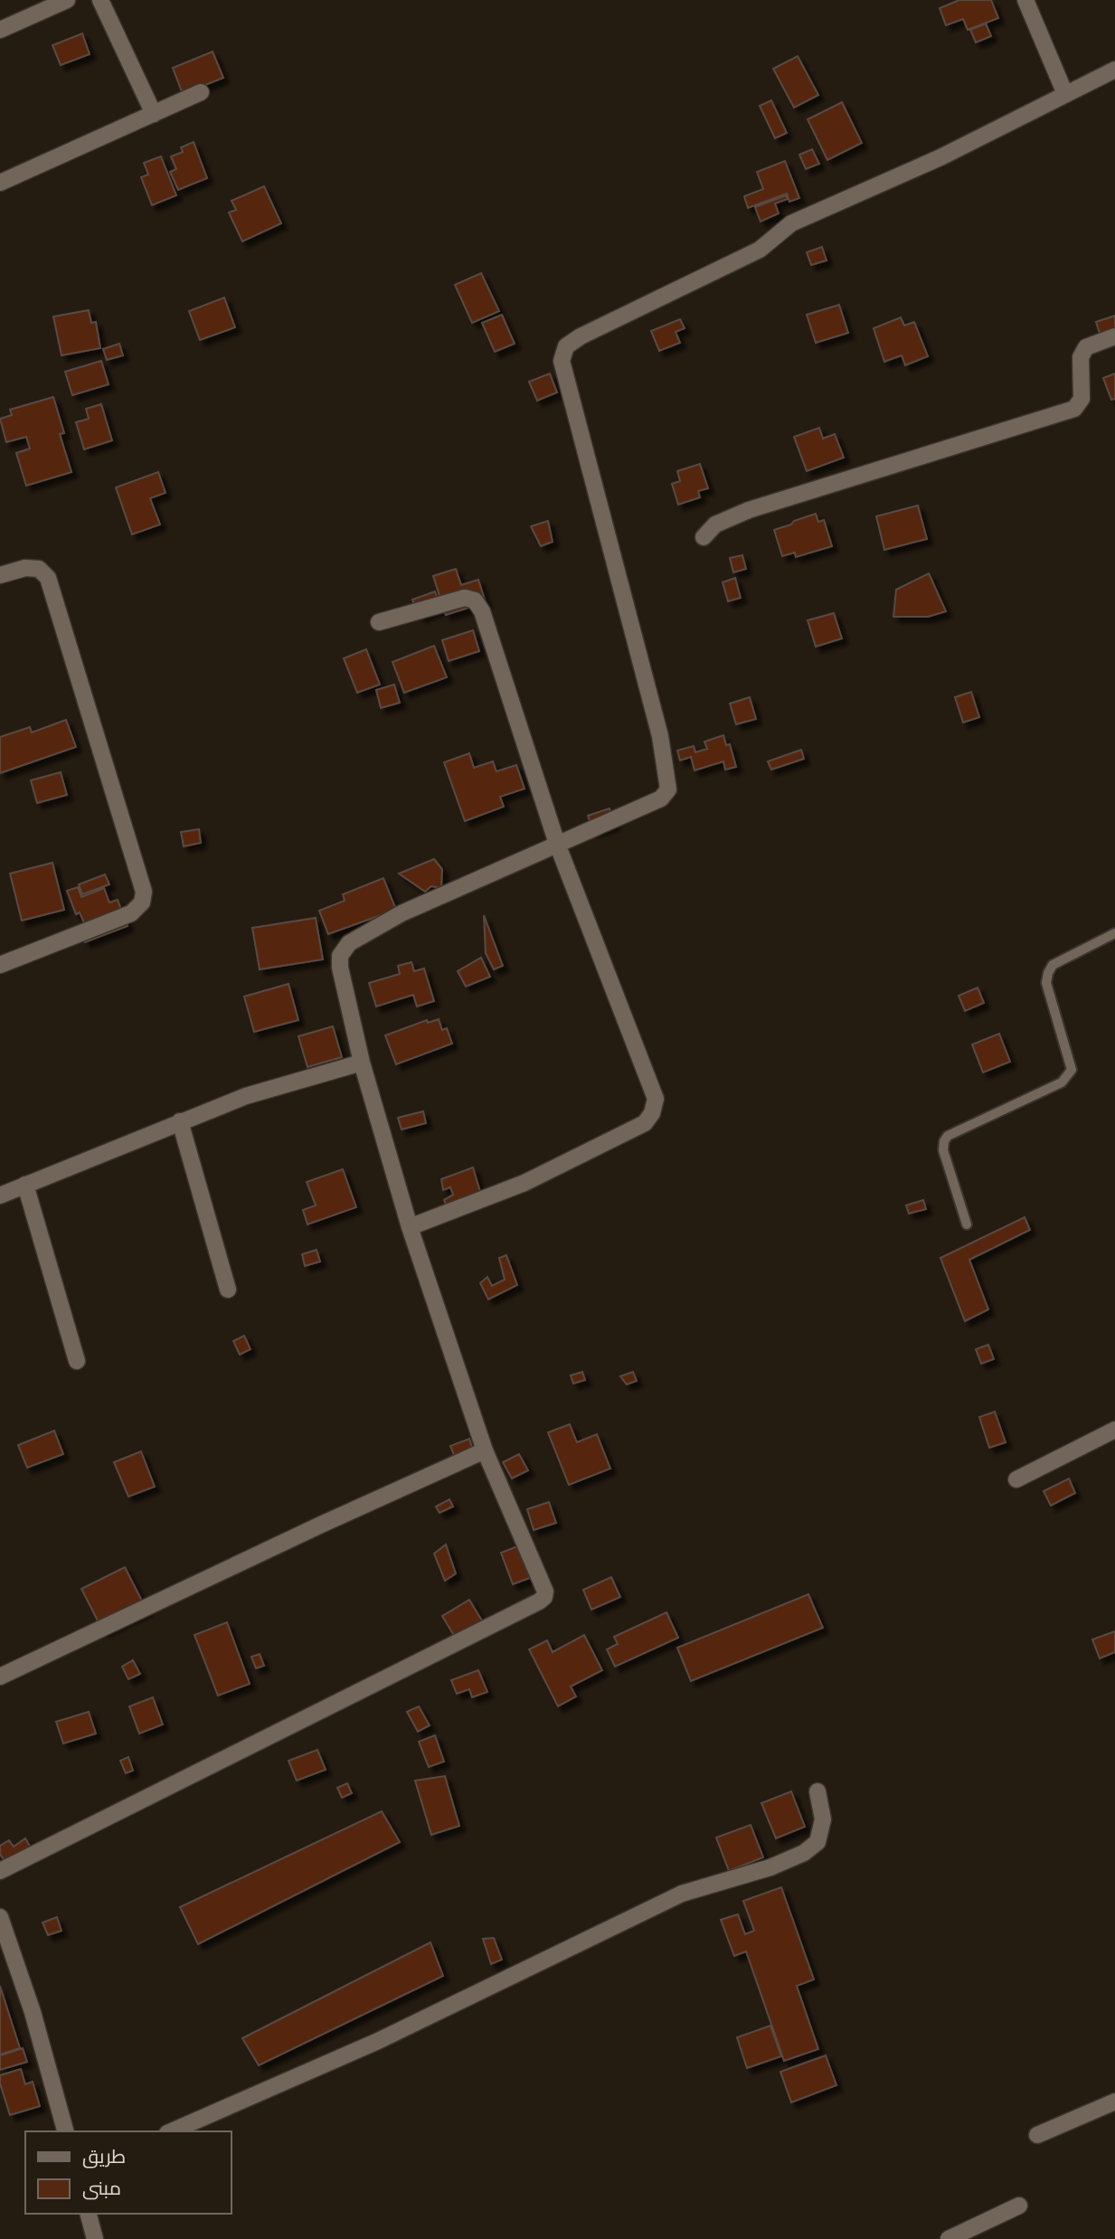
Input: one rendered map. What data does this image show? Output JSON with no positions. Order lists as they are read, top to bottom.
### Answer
{
  "legend": ["طريق", "مبنى"]
}
